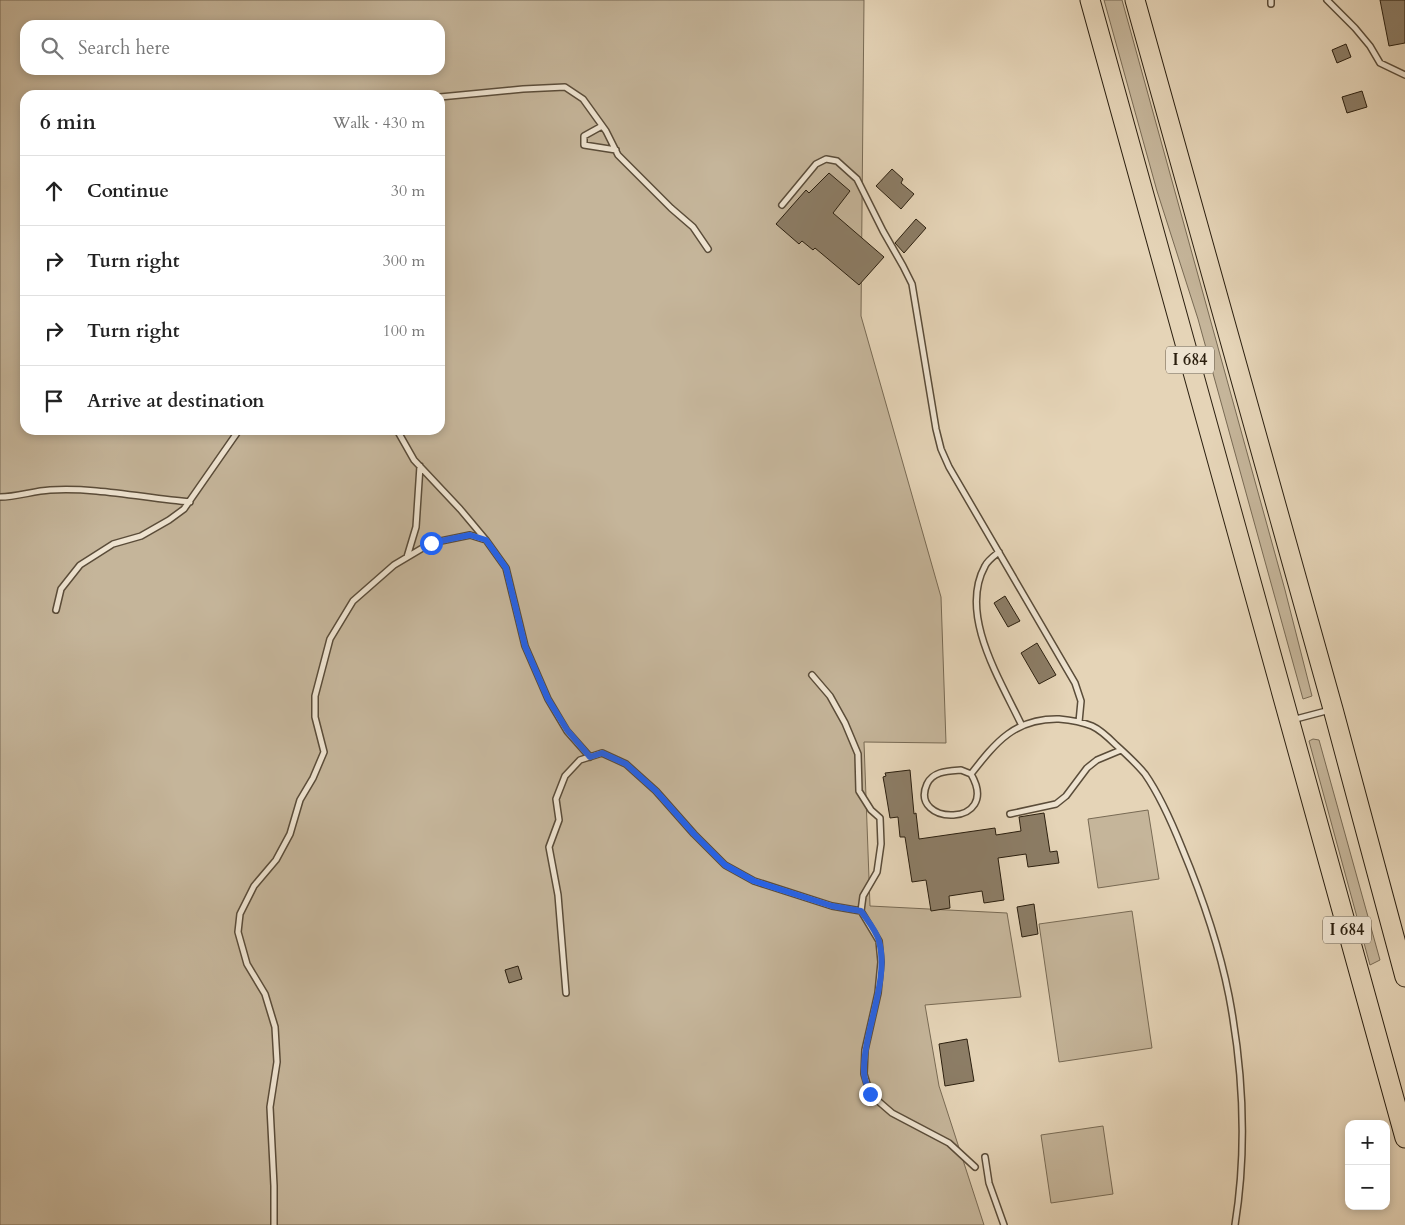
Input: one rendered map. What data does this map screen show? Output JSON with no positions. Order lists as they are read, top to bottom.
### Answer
{
  "streets": {
    "highway": ["I 684"]
  },
  "page": {
    "search": "Search here",
    "heading": ["6 min", "Walk · 430 m"],
    "list": [
      ["Continue", "30 m"],
      ["Turn right", "300 m"],
      ["Turn right", "100 m"],
      "Arrive at destination"
    ],
    "map_buttons": ["+", "−"]
  }
}
